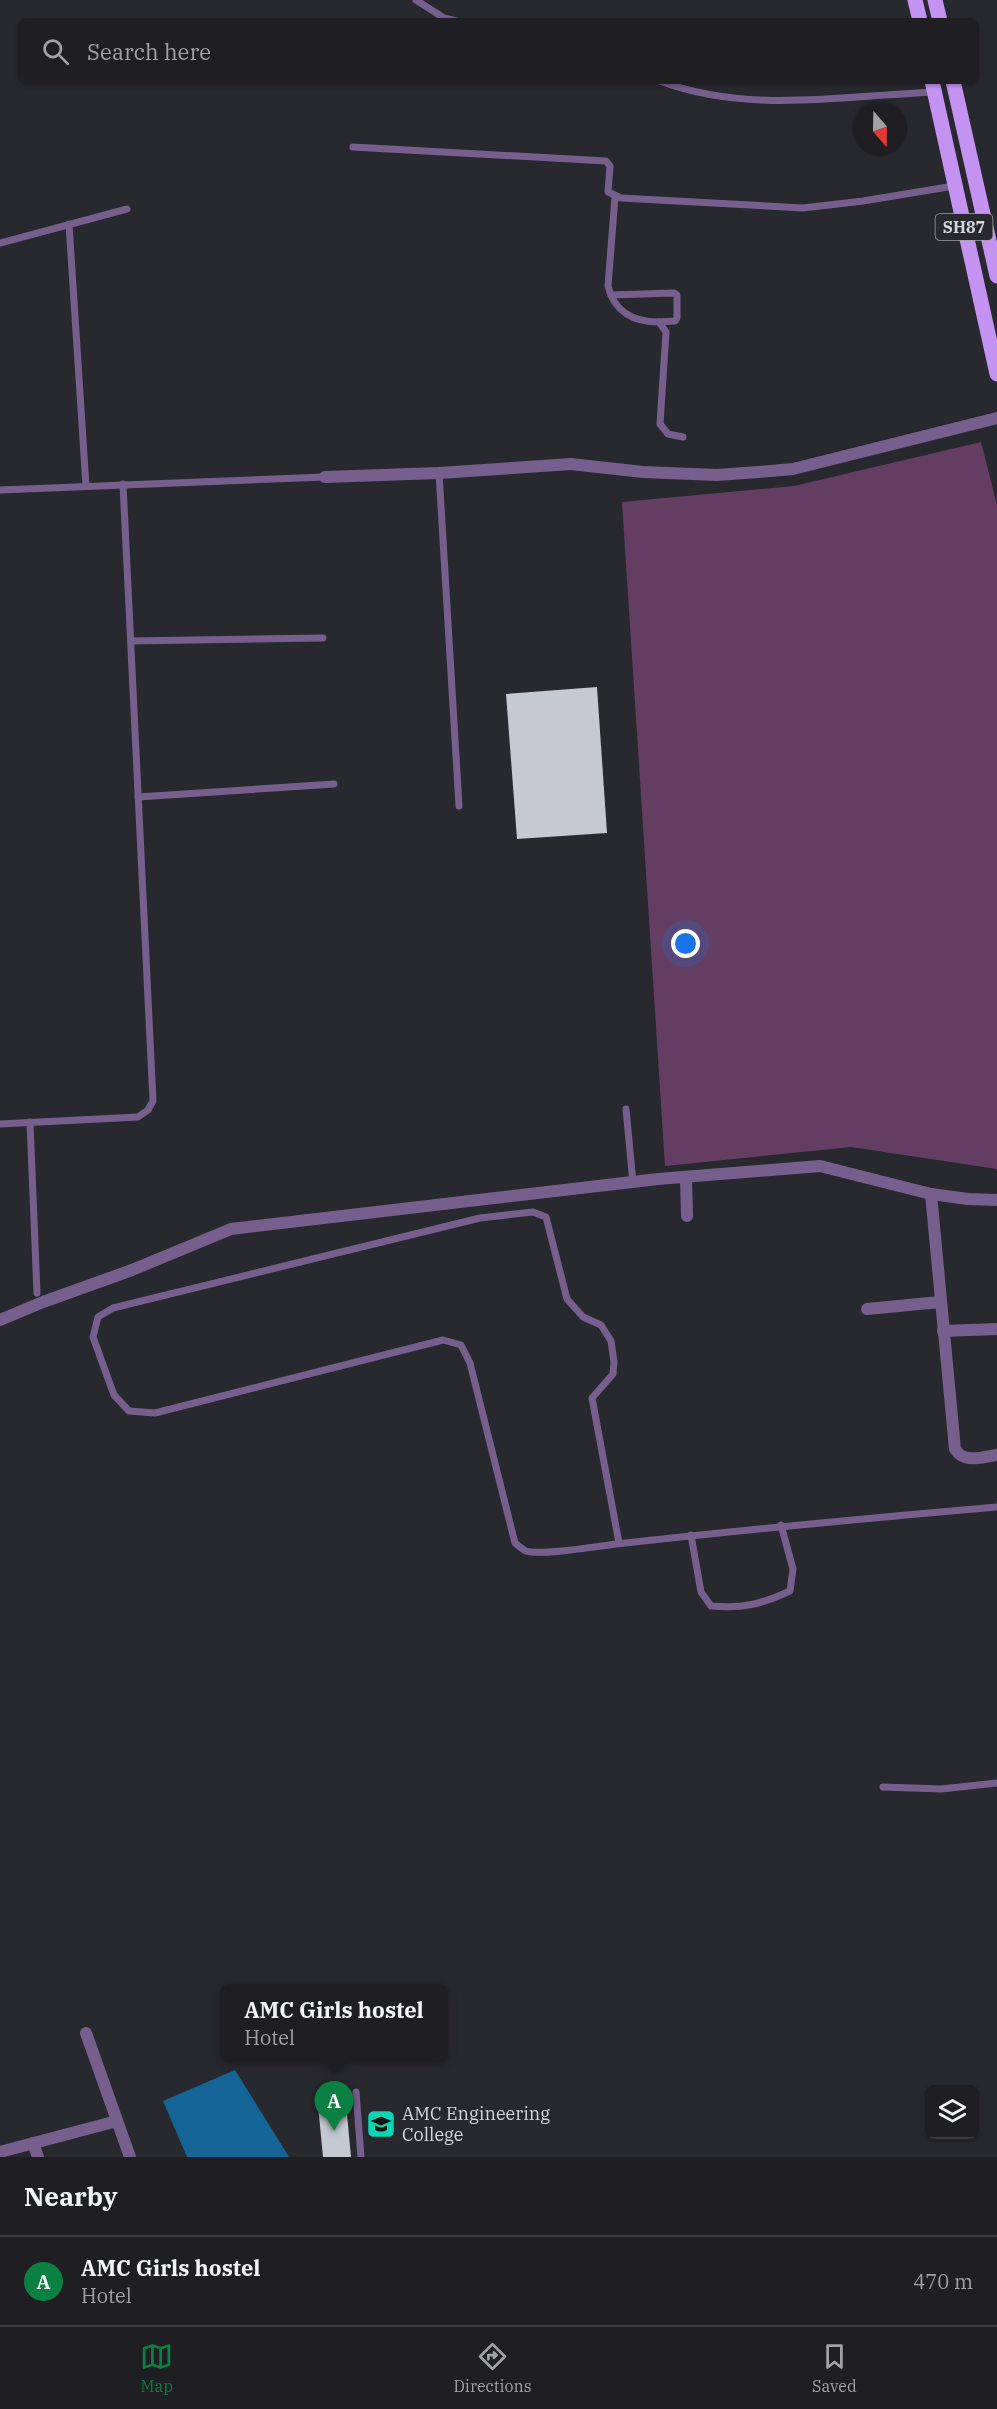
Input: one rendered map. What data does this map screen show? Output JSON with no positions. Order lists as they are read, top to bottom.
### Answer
{
  "streets": {
    "main road": ["SH87"]
  },
  "places": {
    "school or university": ["AMC Engineering College"]
  },
  "north": "bottom",
  "page": {
    "search": "Search here",
    "popup": ["AMC Girls hostel", "Hotel"],
    "pins": "A",
    "heading": "Nearby",
    "list": [
      {
        "mark": "A",
        "name": "AMC Girls hostel",
        "note": "Hotel",
        "value": "470 m"
      }
    ],
    "nav": ["Map", "Directions", "Saved"]
  }
}
